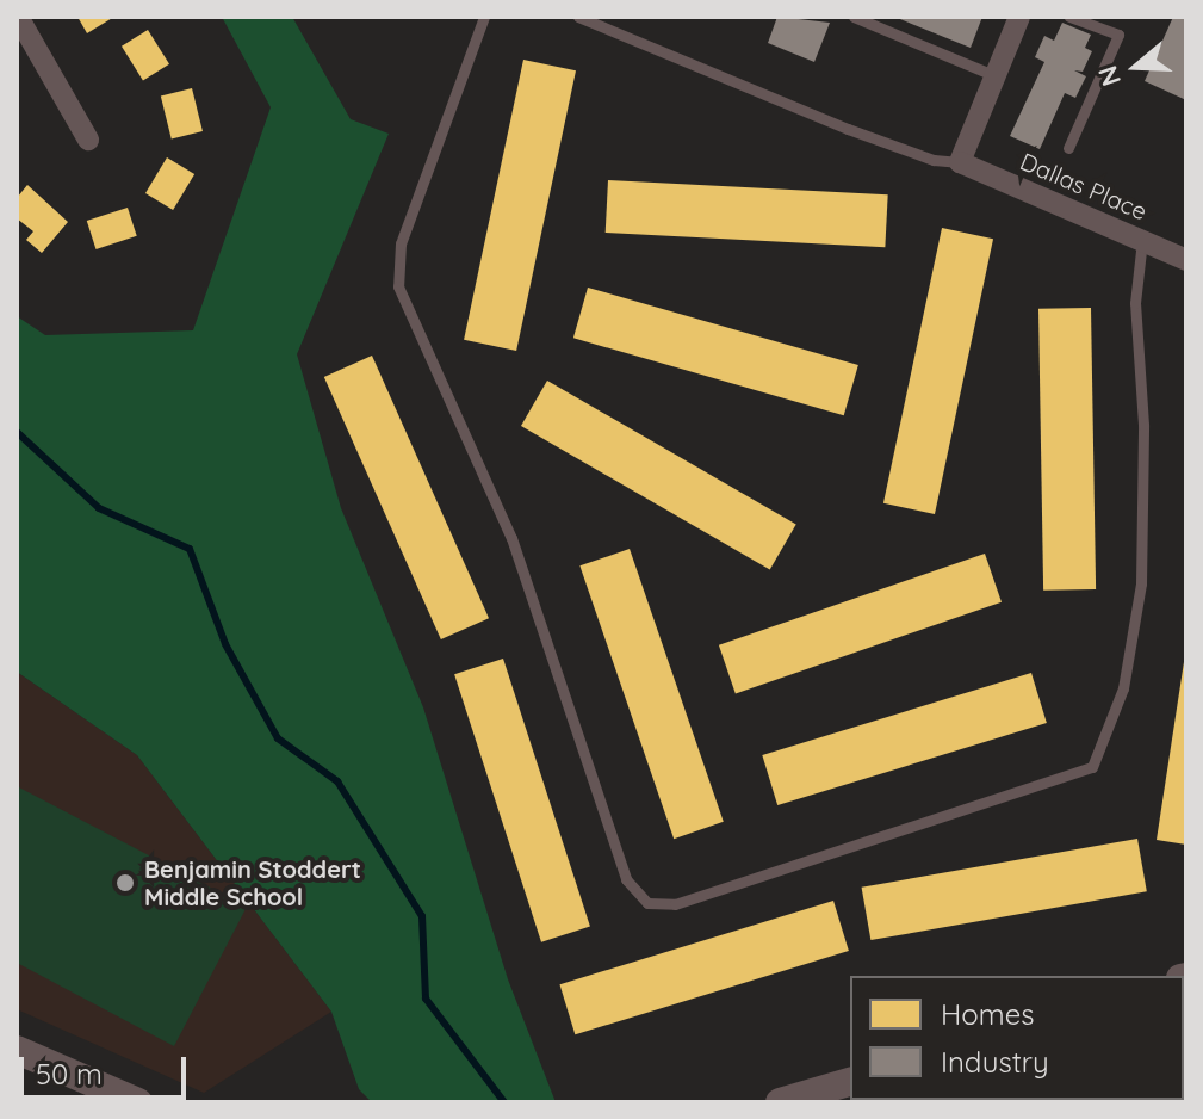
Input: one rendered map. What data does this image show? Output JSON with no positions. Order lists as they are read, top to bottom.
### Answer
{
  "streets": {
    "street": ["Dallas Place"]
  },
  "places": ["Benjamin Stoddert Middle School"],
  "legend": ["Homes", "Industry"],
  "scale_bar": "50 m",
  "north": "left"
}
